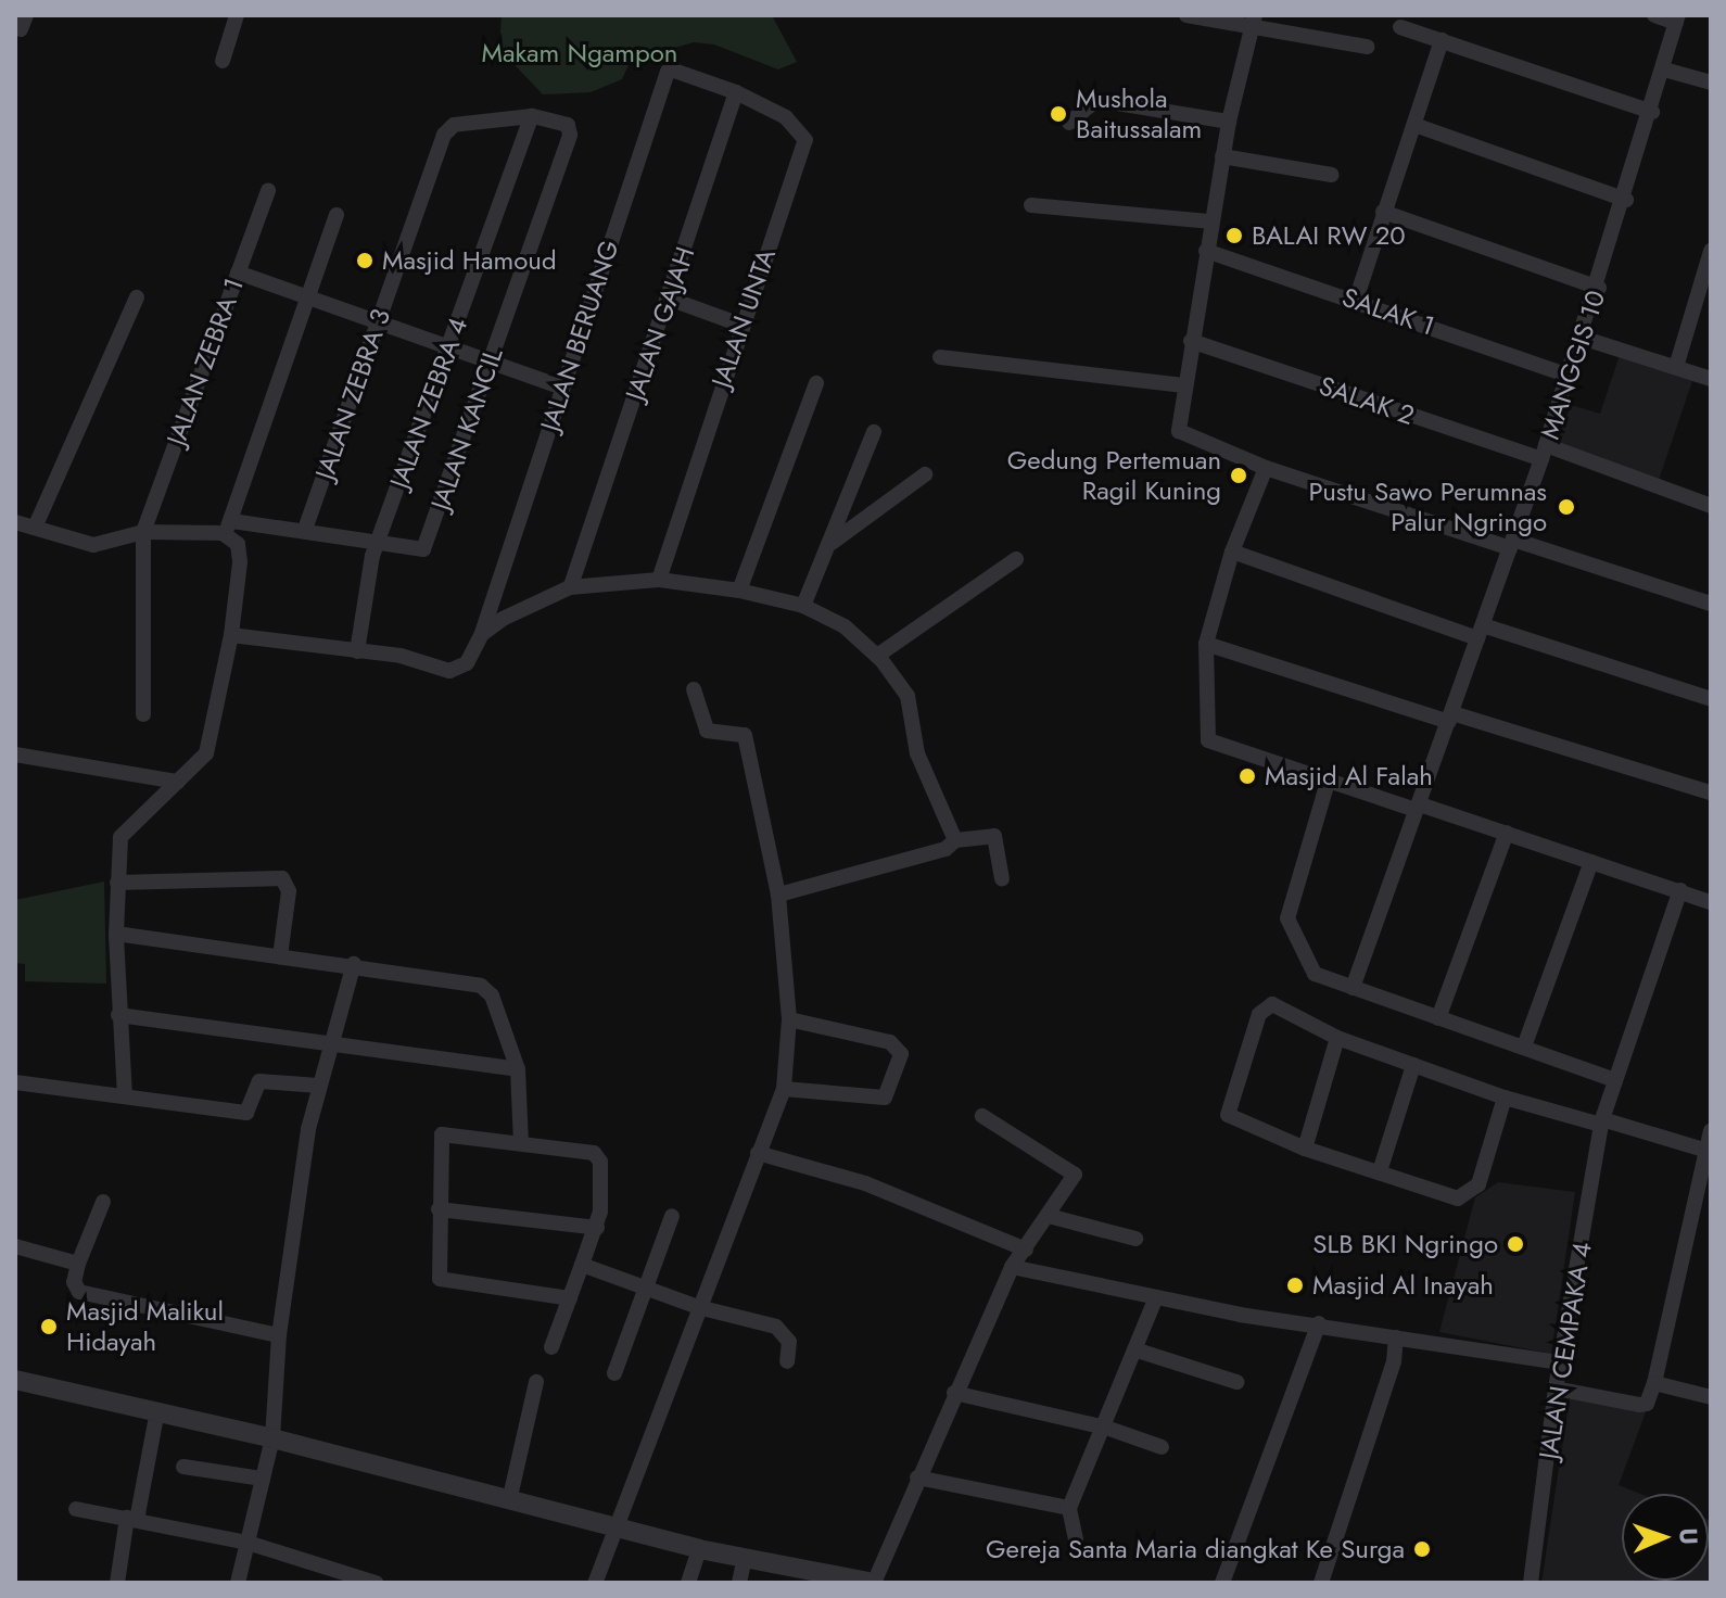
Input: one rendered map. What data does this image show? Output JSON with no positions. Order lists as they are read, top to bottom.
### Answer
{
  "streets": {
    "street": [
      "SALAK 1",
      "JALAN UNTA",
      "JALAN GAJAH",
      "JALAN BERUANG",
      "JALAN ZEBRA 1",
      "MANGGIS 10",
      "JALAN ZEBRA 3",
      "SALAK 2",
      "JALAN ZEBRA 4",
      "JALAN KANCIL",
      "JALAN CEMPAKA 4"
    ]
  },
  "crossings": [
    ["SALAK 1", "MANGGIS 10"],
    ["JALAN UNTA", "JALAN GAJAH"],
    ["JALAN UNTA", "JALAN BERUANG"],
    ["JALAN GAJAH", "JALAN BERUANG"],
    ["JALAN ZEBRA 1", "JALAN KANCIL"],
    ["MANGGIS 10", "SALAK 2"],
    ["JALAN ZEBRA 3", "JALAN ZEBRA 4"],
    ["JALAN ZEBRA 3", "JALAN KANCIL"],
    ["JALAN ZEBRA 4", "JALAN KANCIL"]
  ],
  "parks": ["Makam Ngampon"],
  "places": [
    "Mushola Baitussalam",
    "BALAI RW 20",
    "Masjid Hamoud",
    "Gedung Pertemuan Ragil Kuning",
    "Pustu Sawo Perumnas Palur Ngringo",
    "Masjid Al Falah",
    "SLB BKI Ngringo",
    "Masjid Al Inayah",
    "Masjid Malikul Hidayah",
    "Gereja Santa Maria diangkat Ke Surga"
  ],
  "north": "right"
}
